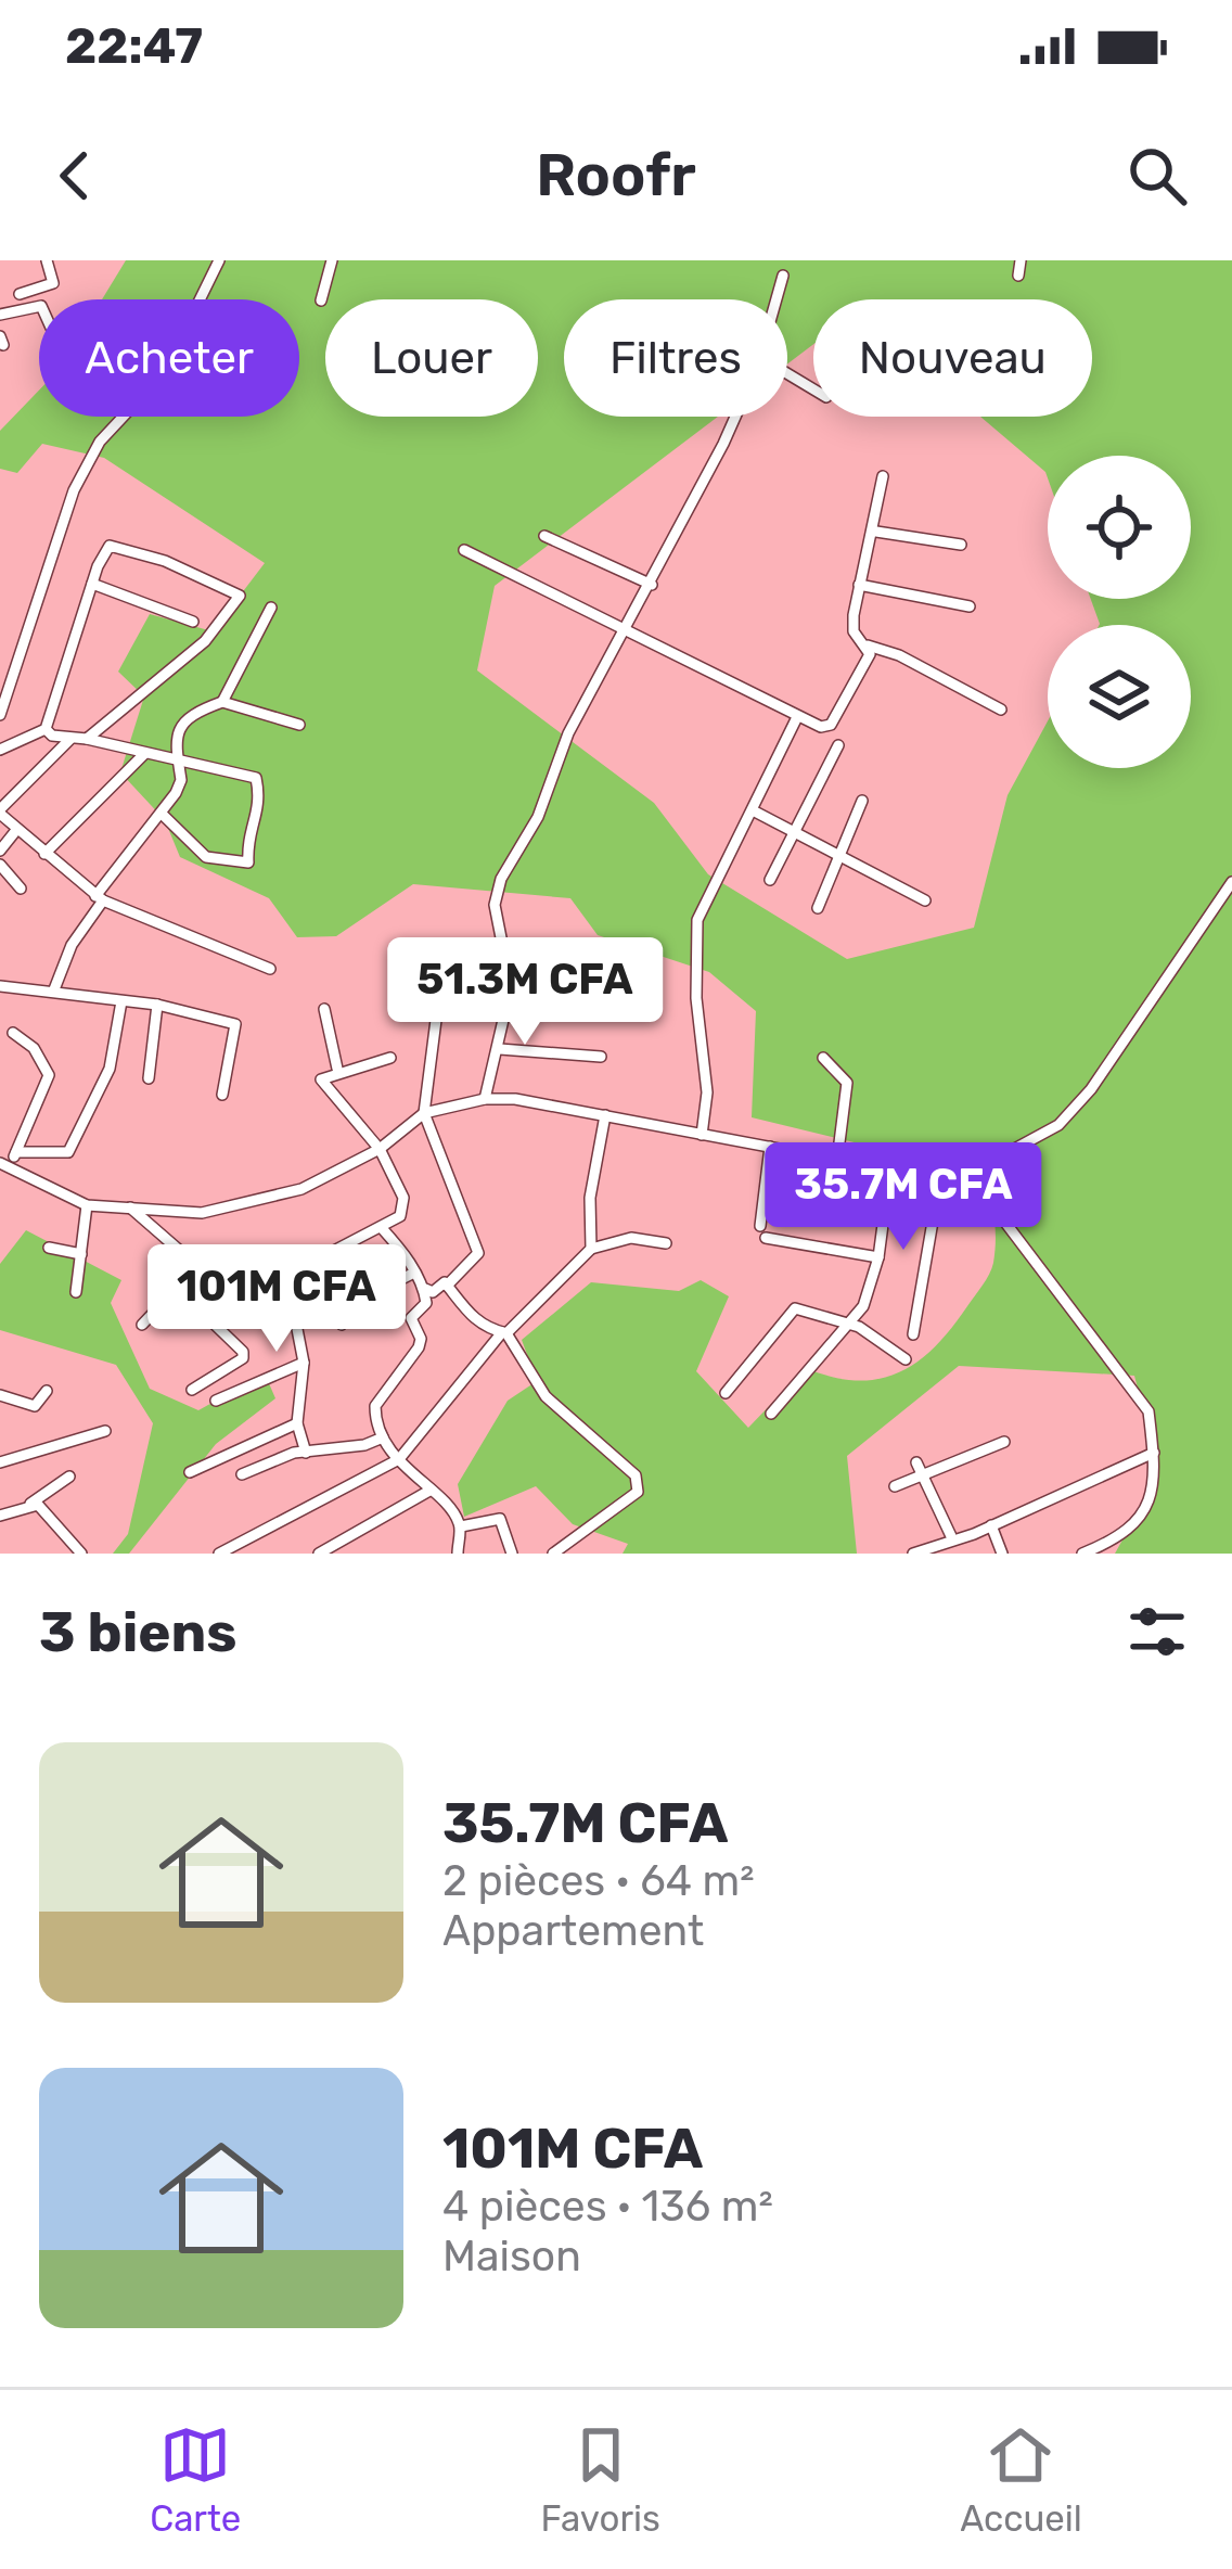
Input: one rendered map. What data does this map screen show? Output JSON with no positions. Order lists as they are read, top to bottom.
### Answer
{
  "page": {
    "status": "22:47",
    "header": "Roofr",
    "chip": [
      "Acheter",
      "Louer",
      "Filtres",
      "Nouveau"
    ],
    "price": ["51.3M CFA", "35.7M CFA", "101M CFA"],
    "heading": "3 biens",
    "list": [
      {
        "name": "35.7M CFA",
        "note": "2 pièces · 64 m² · Appartement"
      },
      {
        "name": "101M CFA",
        "note": "4 pièces · 136 m² · Maison"
      }
    ],
    "tabs": ["Carte", "Favoris", "Accueil"]
  }
}
